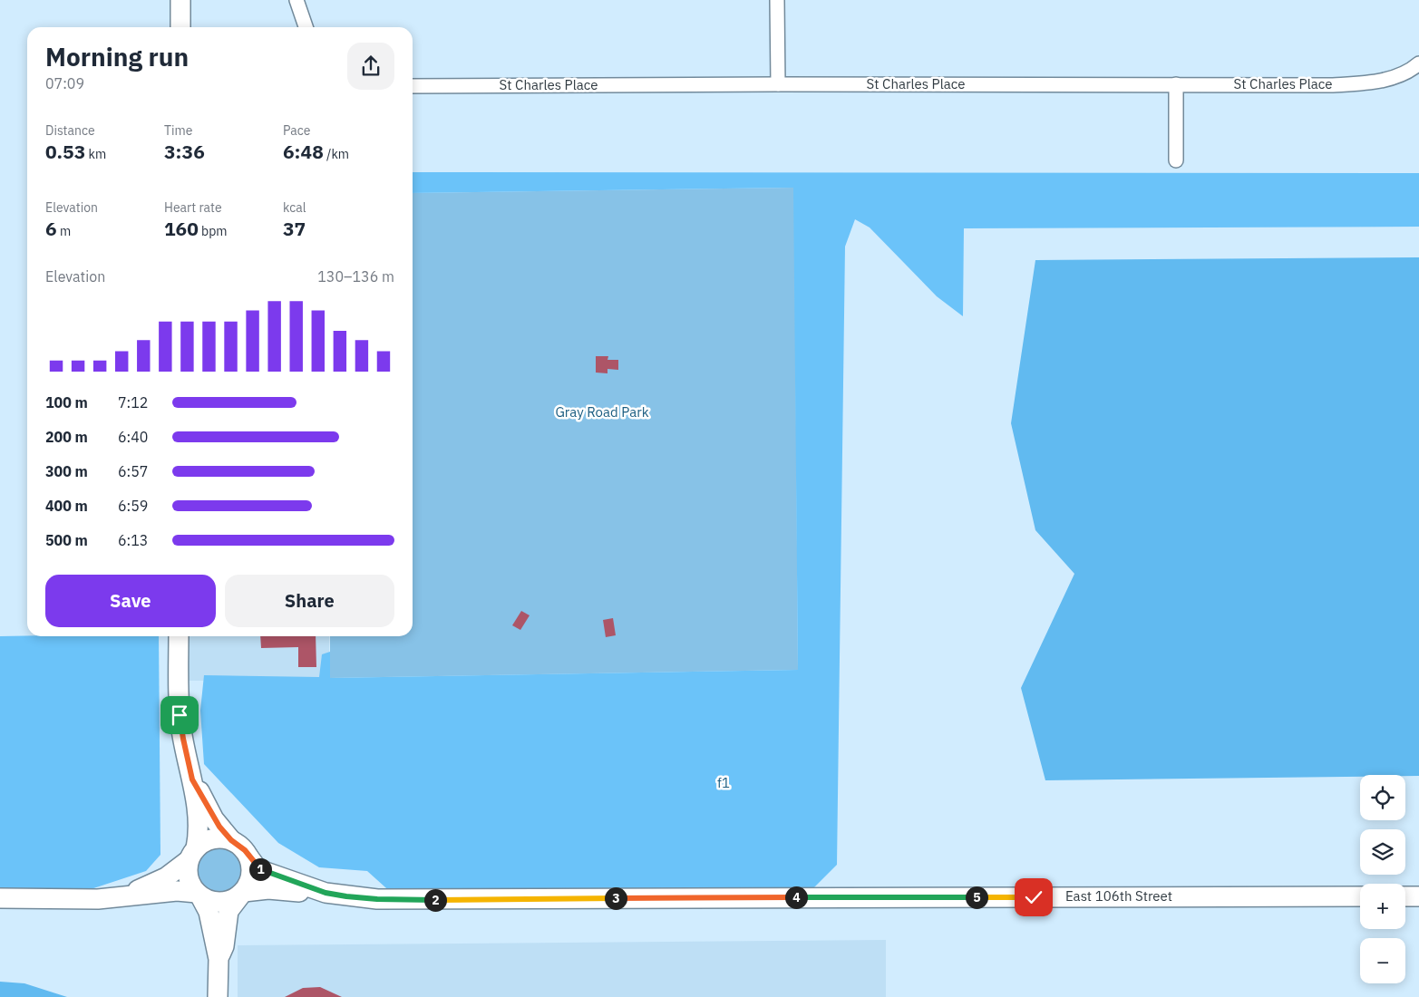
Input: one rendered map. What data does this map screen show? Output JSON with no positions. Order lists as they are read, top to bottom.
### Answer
{
  "streets": {
    "street": ["St Charles Place", "East 106th Street"]
  },
  "parks": ["Gray Road Park", "f1"],
  "page": {
    "heading": ["Morning run", "07:09"],
    "stats": [
      ["Distance", "0.53 km"],
      ["Time", "3:36"],
      ["Pace", "6:48 /km"],
      ["Elevation", "6 m"],
      ["Heart rate", "160 bpm"],
      ["kcal", "37"]
    ],
    "chart": ["Elevation", "130–136 m"],
    "list": [
      {
        "name": "100 m",
        "note": "7:12"
      },
      {
        "name": "200 m",
        "note": "6:40"
      },
      {
        "name": "300 m",
        "note": "6:57"
      },
      {
        "name": "400 m",
        "note": "6:59"
      },
      {
        "name": "500 m",
        "note": "6:13"
      }
    ],
    "buttons": ["Save", "Share"],
    "map_buttons": ["+", "−"],
    "pins": [
      "1",
      "4",
      "5",
      "3",
      "2"
    ]
  }
}
